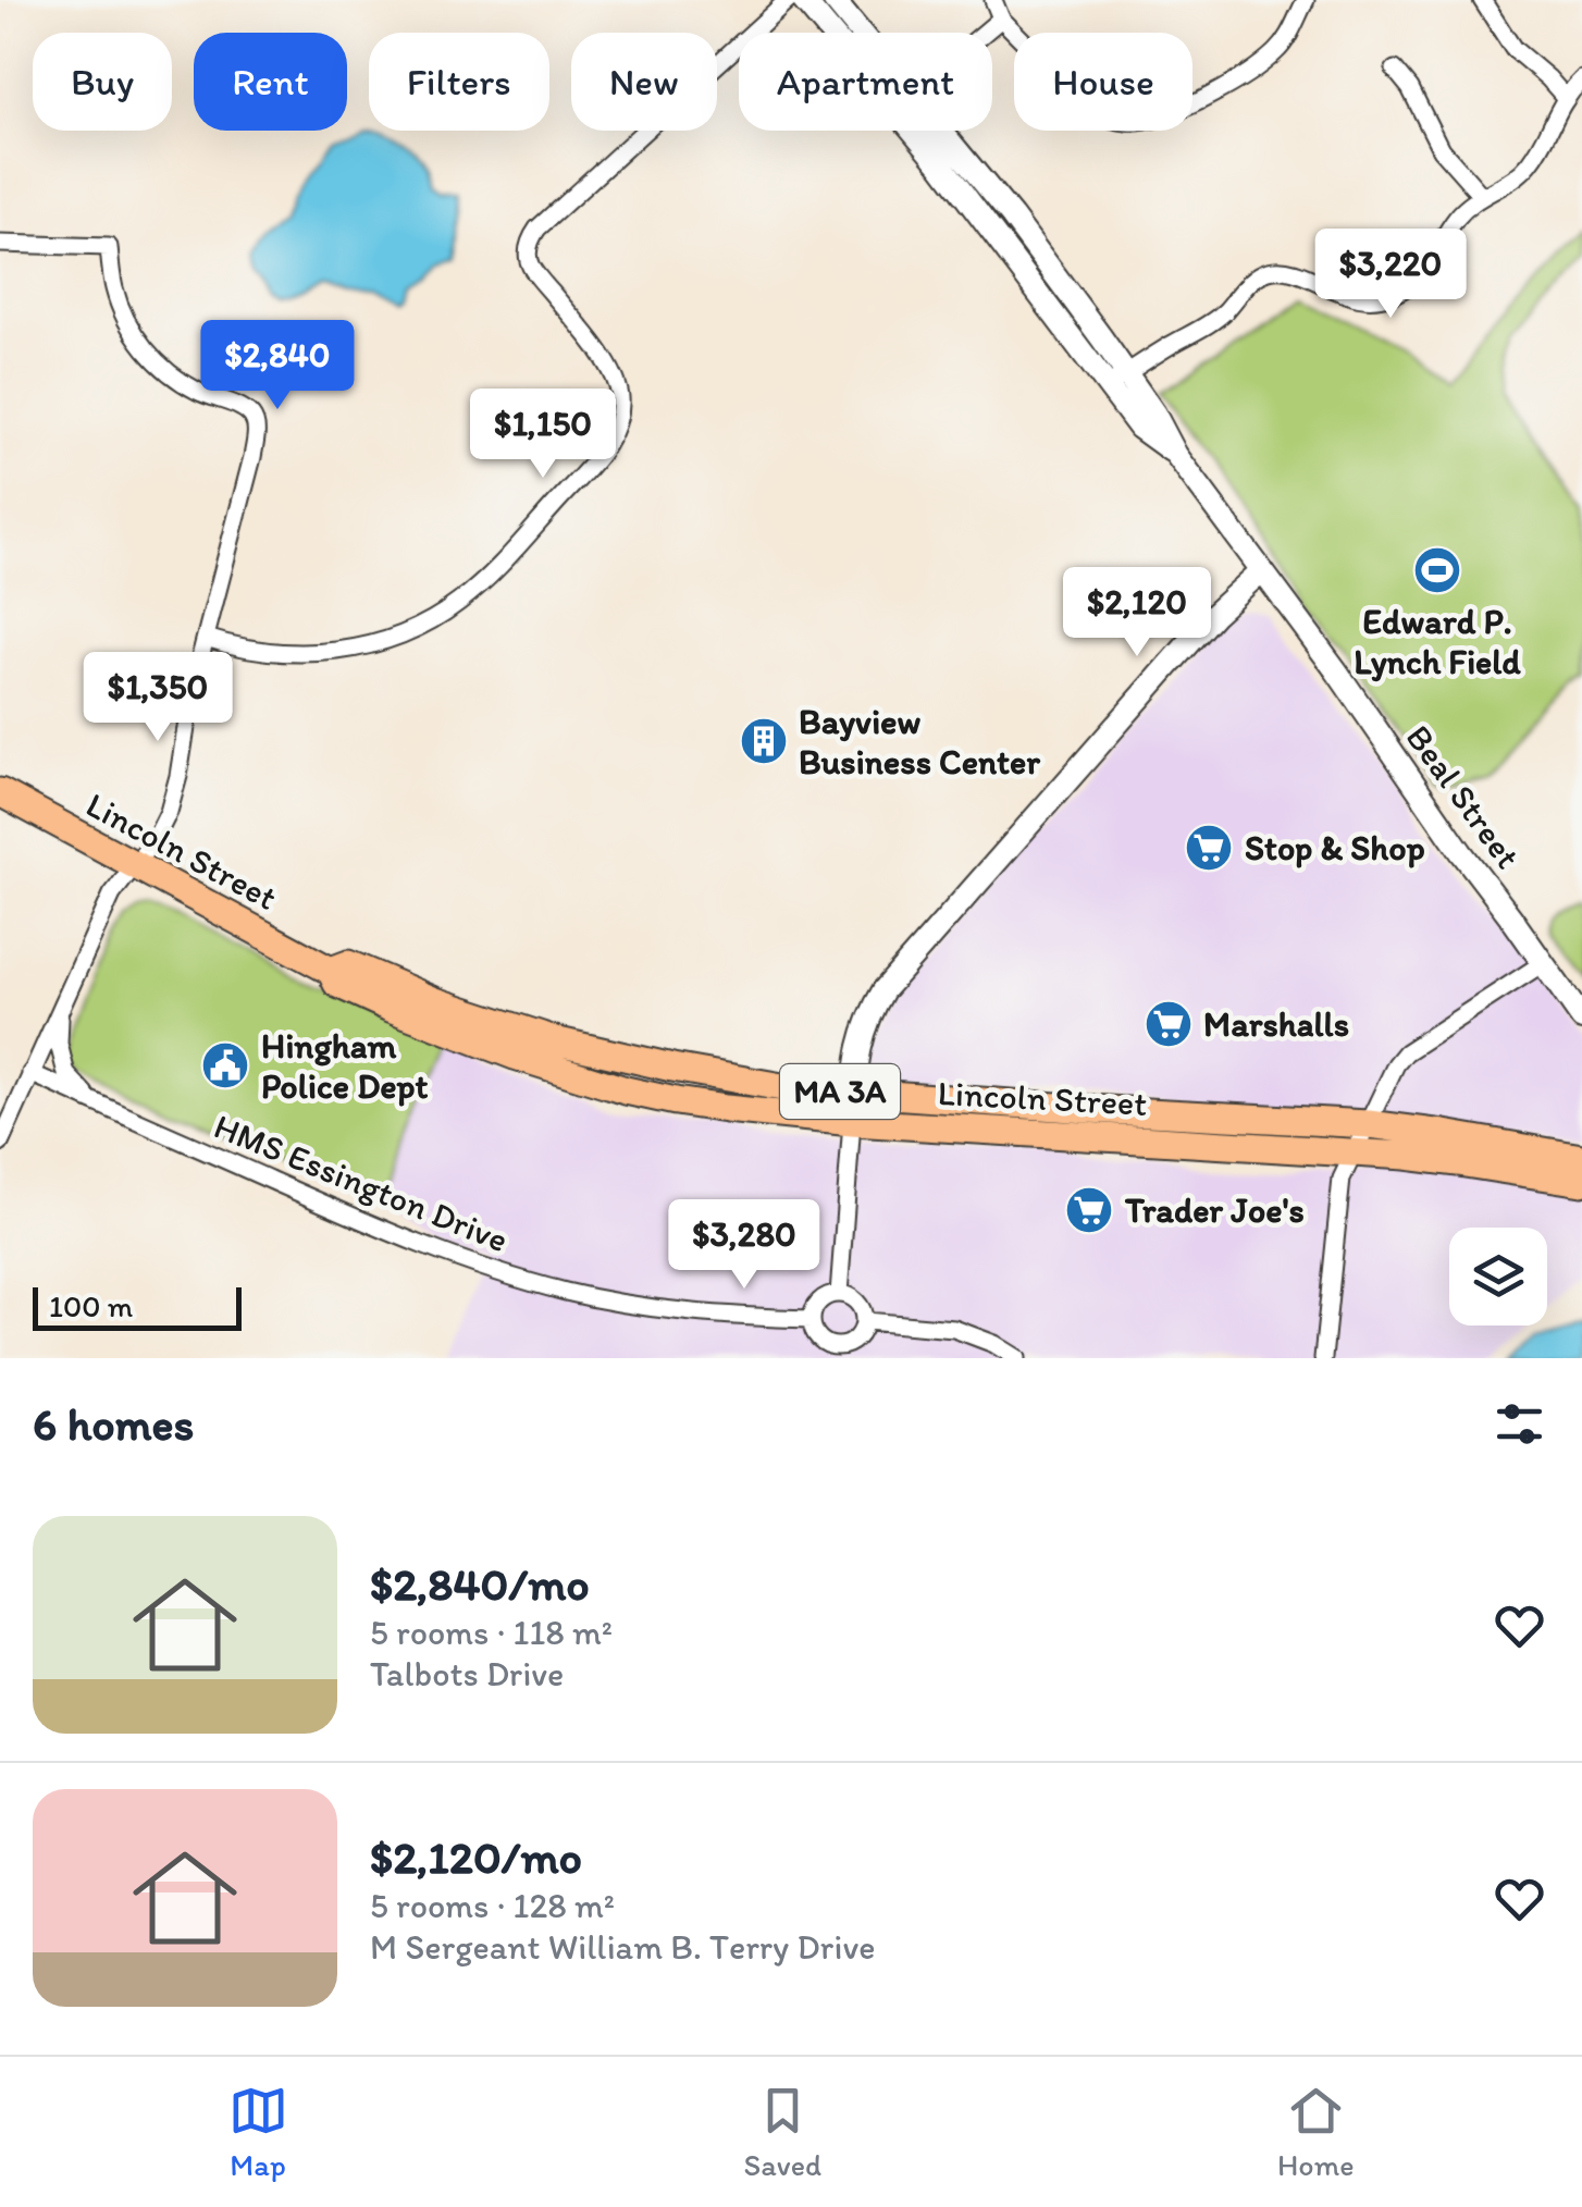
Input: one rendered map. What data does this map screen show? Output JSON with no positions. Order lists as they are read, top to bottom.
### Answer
{
  "streets": {
    "main road": ["Lincoln Street", "MA 3A"],
    "street": ["Beal Street", "HMS Essington Drive"]
  },
  "places": {
    "sports": ["Edward P. Lynch Field"],
    "building": ["Bayview Business Center"],
    "supermarket": ["Stop & Shop", "Marshalls", "Trader Joe's"],
    "public building": ["Hingham Police Dept"]
  },
  "scale_bar": "100 m",
  "page": {
    "chip": [
      "Buy",
      "Rent",
      "Filters",
      "New",
      "Apartment",
      "House"
    ],
    "price": [
      "$3,220",
      "$2,840",
      "$1,150",
      "$2,120",
      "$1,350",
      "$3,280"
    ],
    "scale": "100 m",
    "heading": "6 homes",
    "list": [
      {
        "name": "$2,840/mo",
        "note": "5 rooms · 118 m² · Talbots Drive"
      },
      {
        "name": "$2,120/mo",
        "note": "5 rooms · 128 m² · M Sergeant William B. Terry Drive"
      }
    ],
    "tabs": ["Map", "Saved", "Home"]
  }
}
